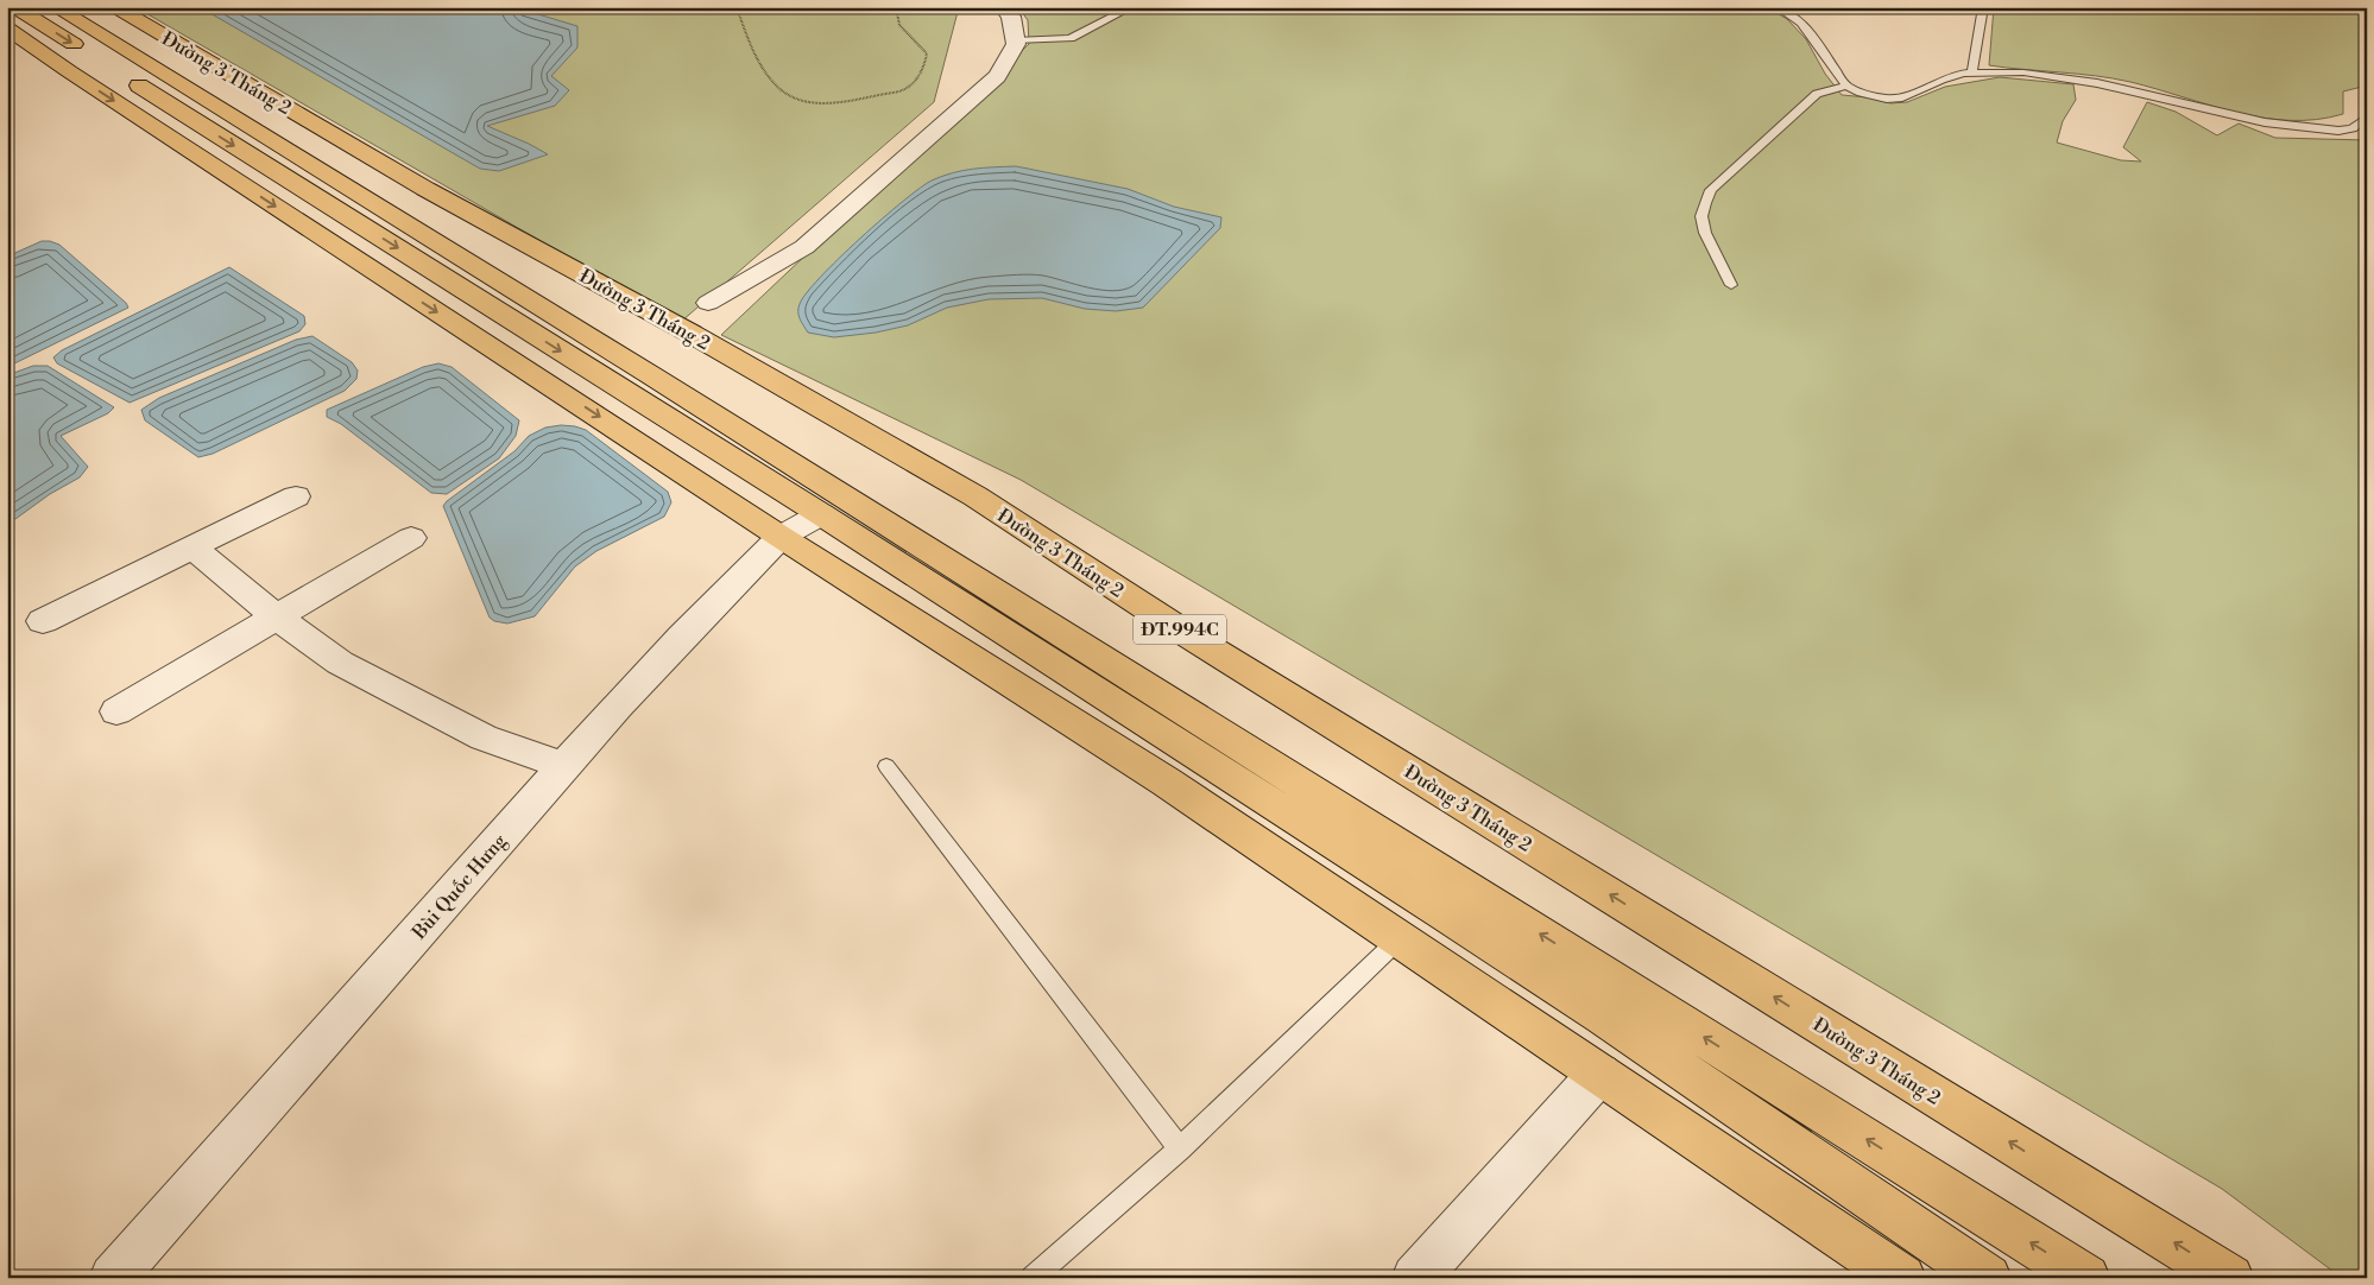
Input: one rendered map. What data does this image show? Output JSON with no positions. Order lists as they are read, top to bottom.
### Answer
{
  "streets": {
    "main road": ["Đường 3 Tháng 2", "ĐT.994C"],
    "street": ["Bùi Quốc Hưng"]
  }
}
